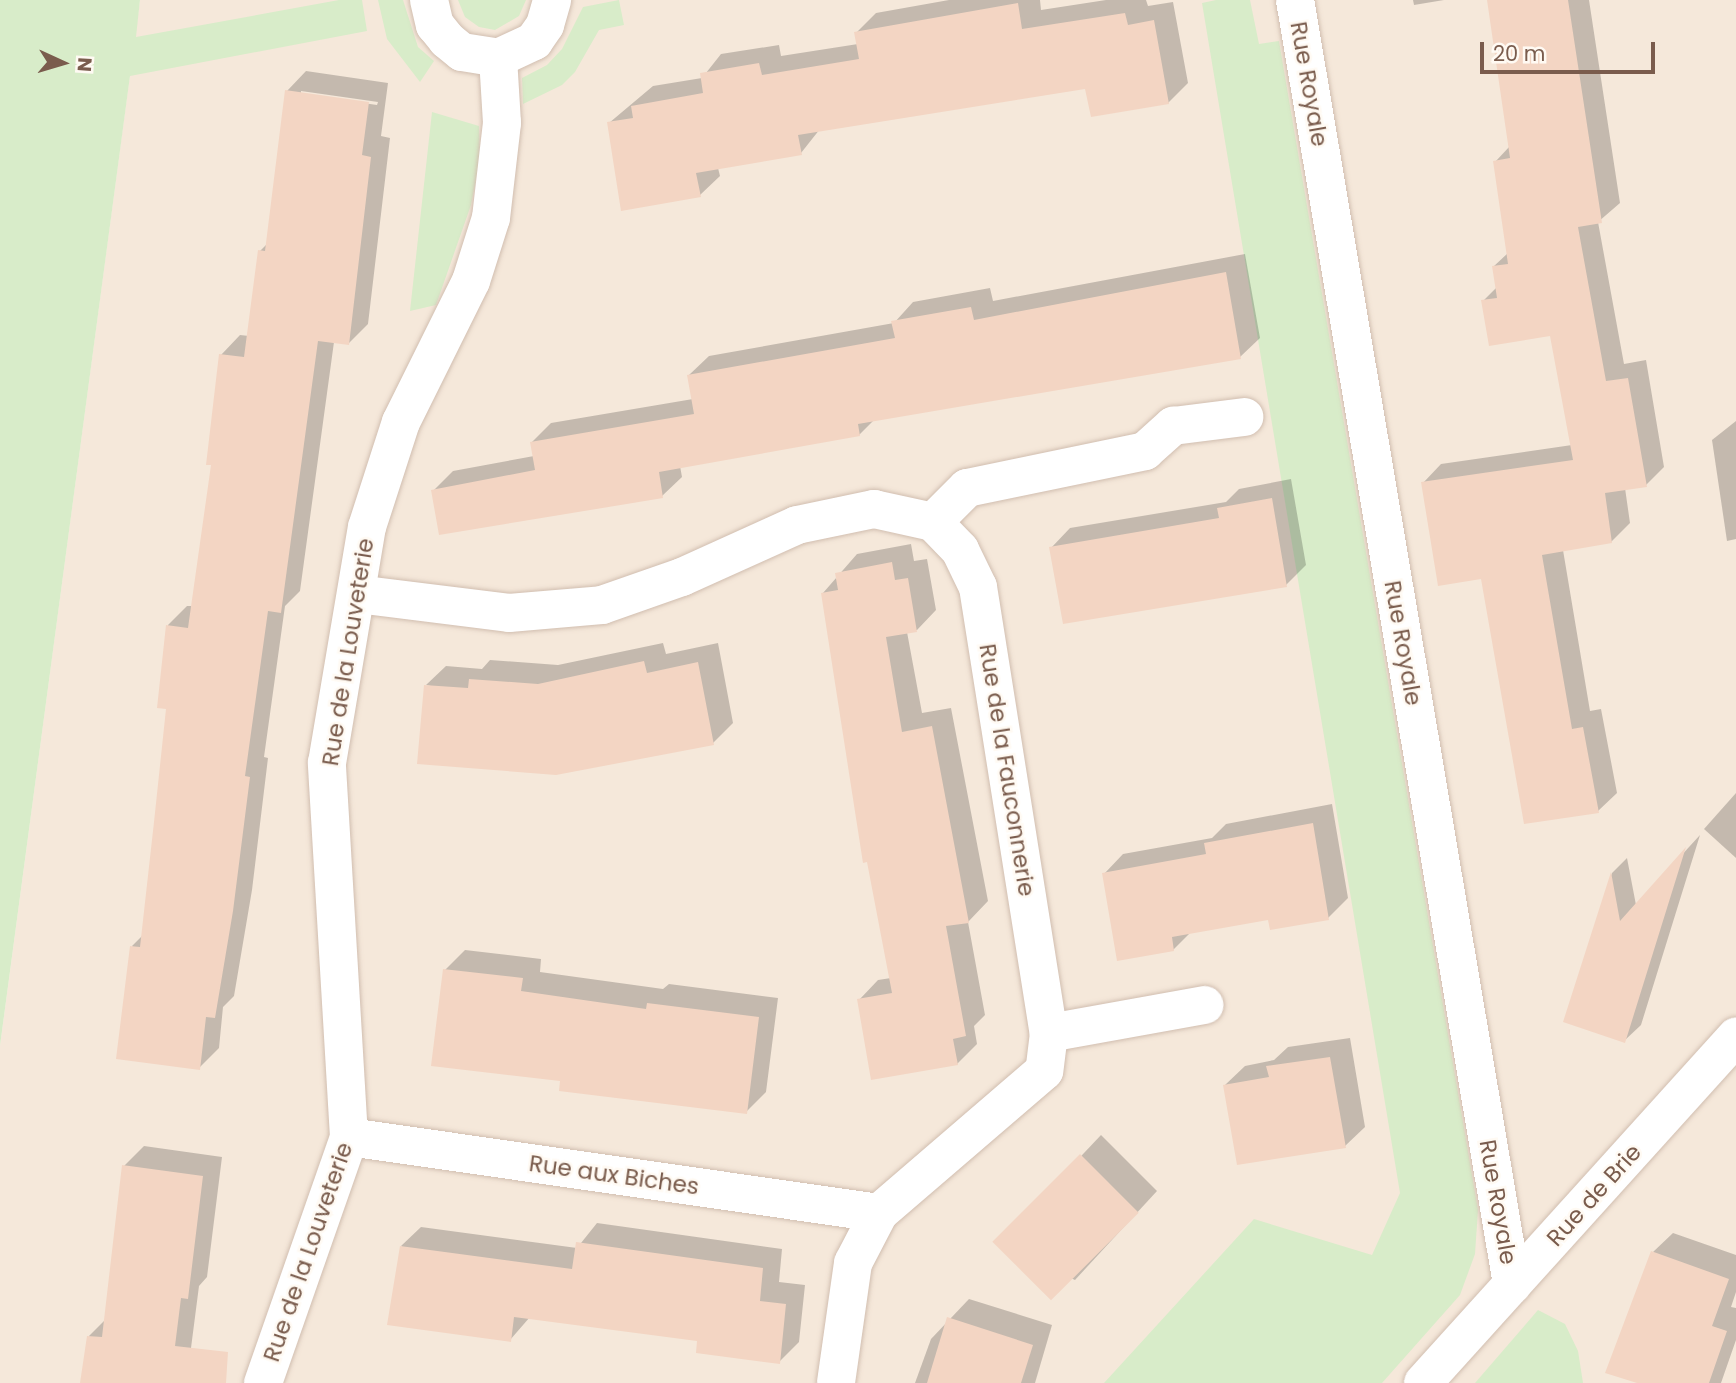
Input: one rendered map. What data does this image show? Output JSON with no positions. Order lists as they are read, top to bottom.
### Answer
{
  "streets": {
    "street": [
      "Rue Royale",
      "Rue de la Louveterie",
      "Rue de la Fauconnerie",
      "Rue aux Biches",
      "Rue de Brie"
    ]
  },
  "crossings": [
    ["Rue Royale", "Rue de Brie"],
    ["Rue de la Louveterie", "Rue aux Biches"],
    ["Rue de la Fauconnerie", "Rue aux Biches"]
  ],
  "scale_bar": "20 m",
  "north": "right"
}
